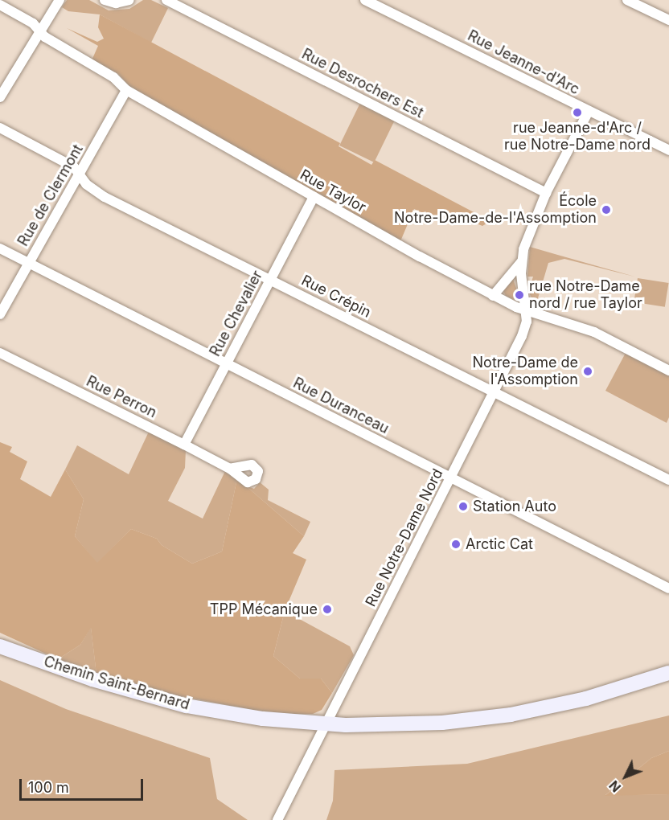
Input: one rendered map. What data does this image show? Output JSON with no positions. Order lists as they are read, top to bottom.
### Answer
{
  "streets": {
    "street": [
      "Rue Jeanne-d'Arc",
      "Rue Desrochers Est",
      "Rue Taylor",
      "Rue de Clermont",
      "Rue Crépin",
      "Rue Chevalier",
      "Rue Perron",
      "Rue Duranceau",
      "Rue Notre-Dame Nord",
      "Chemin Saint-Bernard"
    ]
  },
  "crossings": [
    ["Rue Jeanne-d'Arc", "Rue Notre-Dame Nord"],
    ["Rue Desrochers Est", "Rue Notre-Dame Nord"],
    ["Rue Taylor", "Rue de Clermont"],
    ["Rue Taylor", "Rue Chevalier"],
    ["Rue Taylor", "Rue Notre-Dame Nord"],
    ["Rue de Clermont", "Rue Crépin"],
    ["Rue de Clermont", "Rue Duranceau"],
    ["Rue Crépin", "Rue Chevalier"],
    ["Rue Crépin", "Rue Notre-Dame Nord"],
    ["Rue Chevalier", "Rue Perron"],
    ["Rue Chevalier", "Rue Duranceau"],
    ["Rue Duranceau", "Rue Notre-Dame Nord"],
    ["Rue Notre-Dame Nord", "Chemin Saint-Bernard"]
  ],
  "places": [
    "rue Jeanne-d'Arc / rue Notre-Dame nord",
    "École Notre-Dame-de-l'Assomption",
    "rue Notre-Dame nord / rue Taylor",
    "Notre-Dame de l'Assomption",
    "Station Auto",
    "Arctic Cat",
    "TPP Mécanique"
  ],
  "scale_bar": "100 m",
  "north": "bottom left"
}
